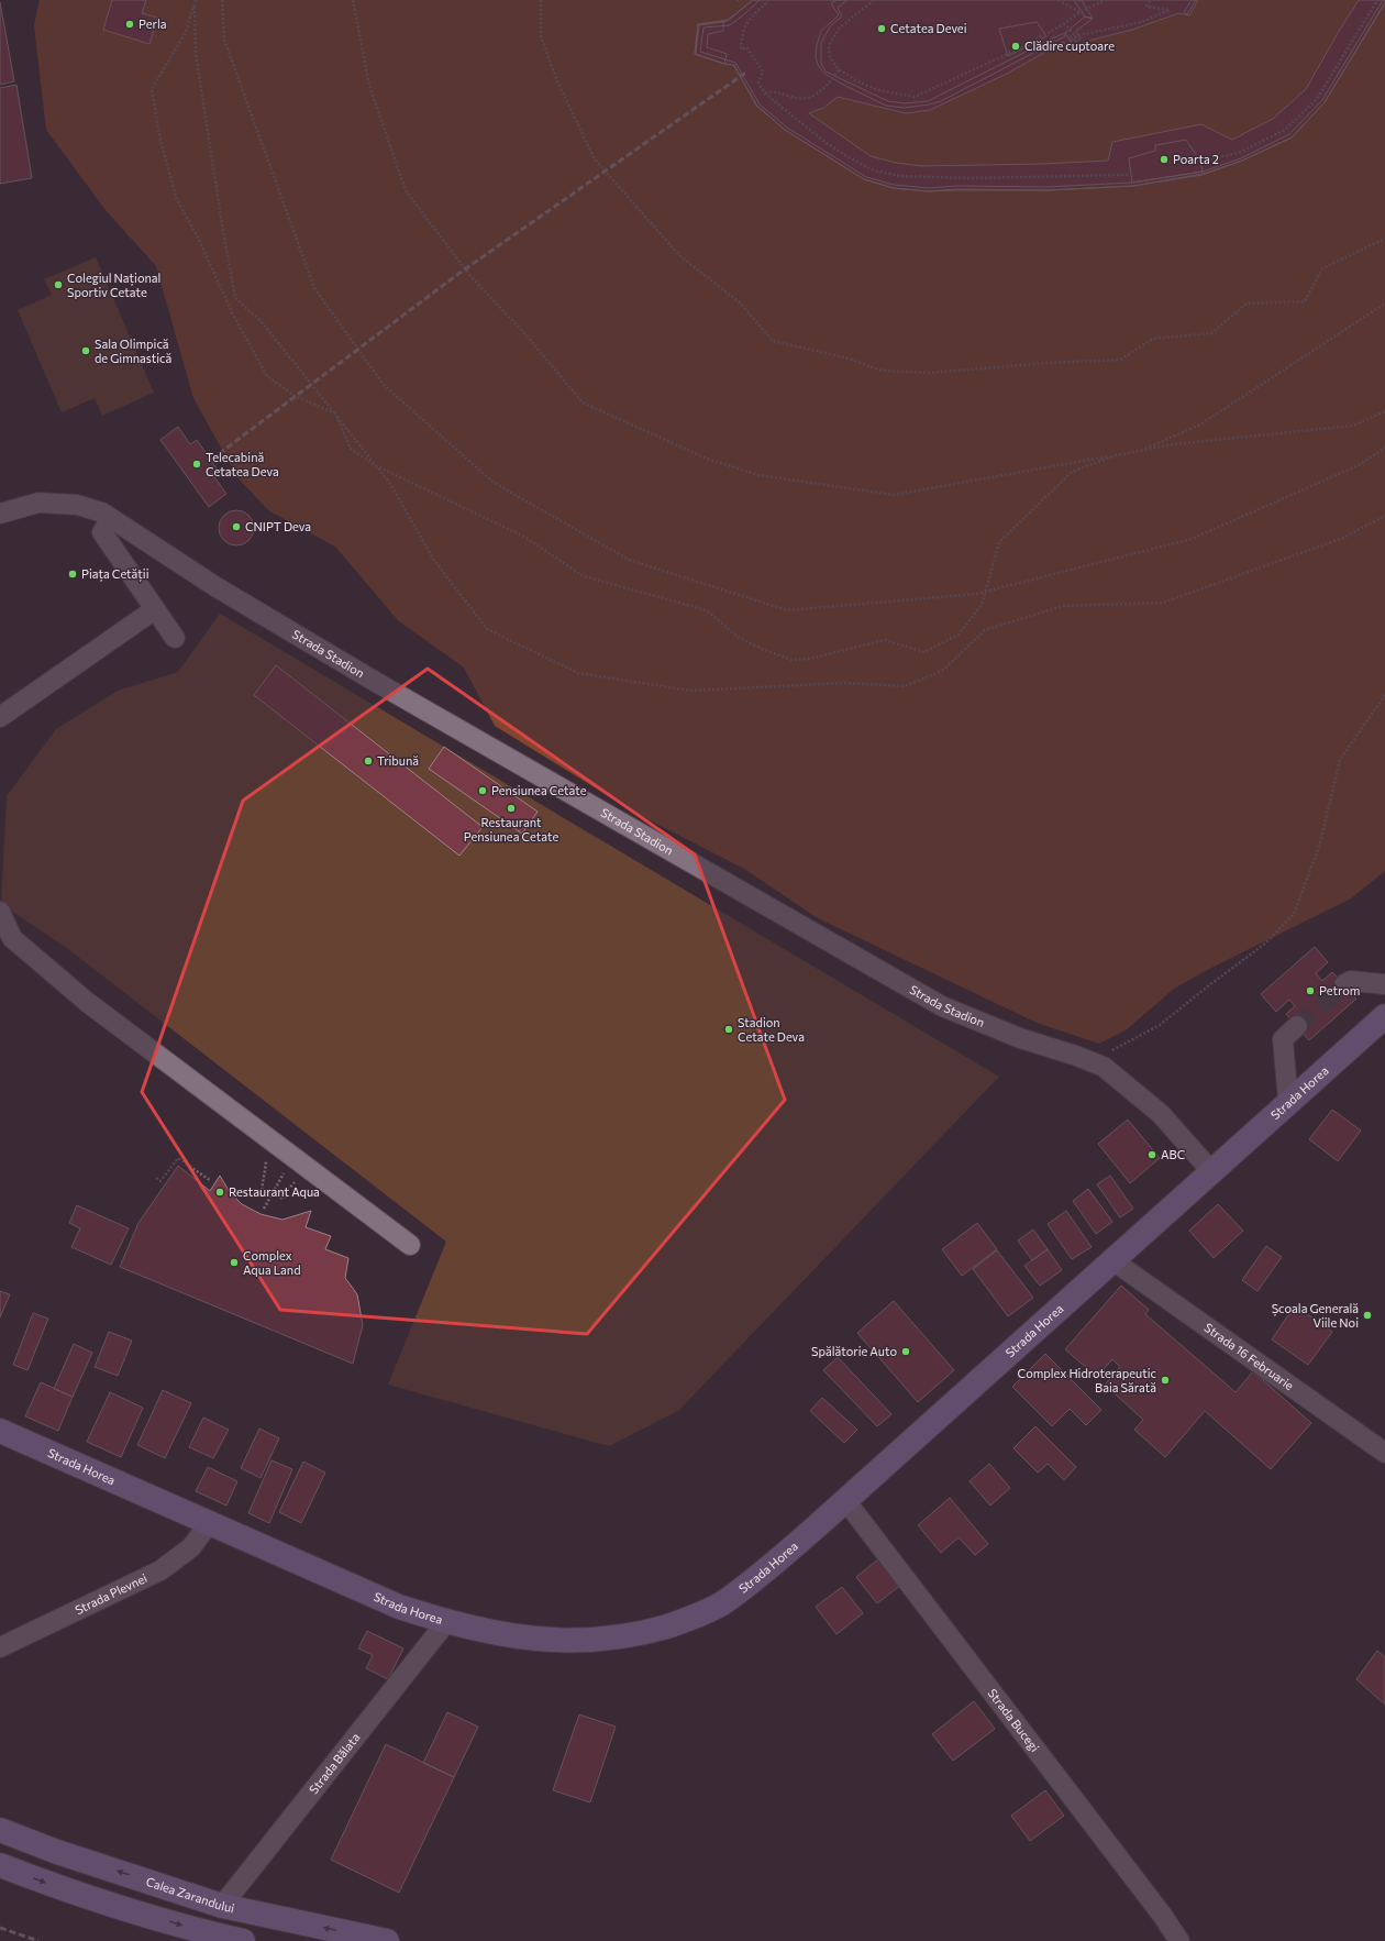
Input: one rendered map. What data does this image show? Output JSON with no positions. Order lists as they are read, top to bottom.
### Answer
{
  "streets": {
    "main road": ["Strada Horea", "Calea Zarandului"],
    "street": [
      "Strada Stadion",
      "Strada 16 Februarie",
      "Strada Plevnei",
      "Strada Bucegi",
      "Strada Bălata"
    ]
  },
  "crossings": [
    ["Strada Stadion", "Strada Horea"],
    ["Strada Horea", "Strada 16 Februarie"],
    ["Strada Horea", "Strada Plevnei"],
    ["Strada Horea", "Strada Bucegi"],
    ["Strada Horea", "Strada Bălata"],
    ["Strada Bălata", "Calea Zarandului"]
  ],
  "places": [
    "Perla",
    "Cetatea Devei",
    "Clădire cuptoare",
    "Poarta 2",
    "Colegiul Național Sportiv Cetate",
    "Sala Olimpică de Gimnastică",
    "Telecabină Cetatea Deva",
    "CNIPT Deva",
    "Piața Cetății",
    "Tribună",
    "Pensiunea Cetate",
    "Restaurant Pensiunea Cetate",
    "Petrom",
    "Stadion Cetate Deva",
    "ABC",
    "Restaurant Aqua",
    "Complex Aqua Land",
    "Școala Generală Viile Noi",
    "Spălătorie Auto",
    "Complex Hidroterapeutic Baia Sărată"
  ]
}
